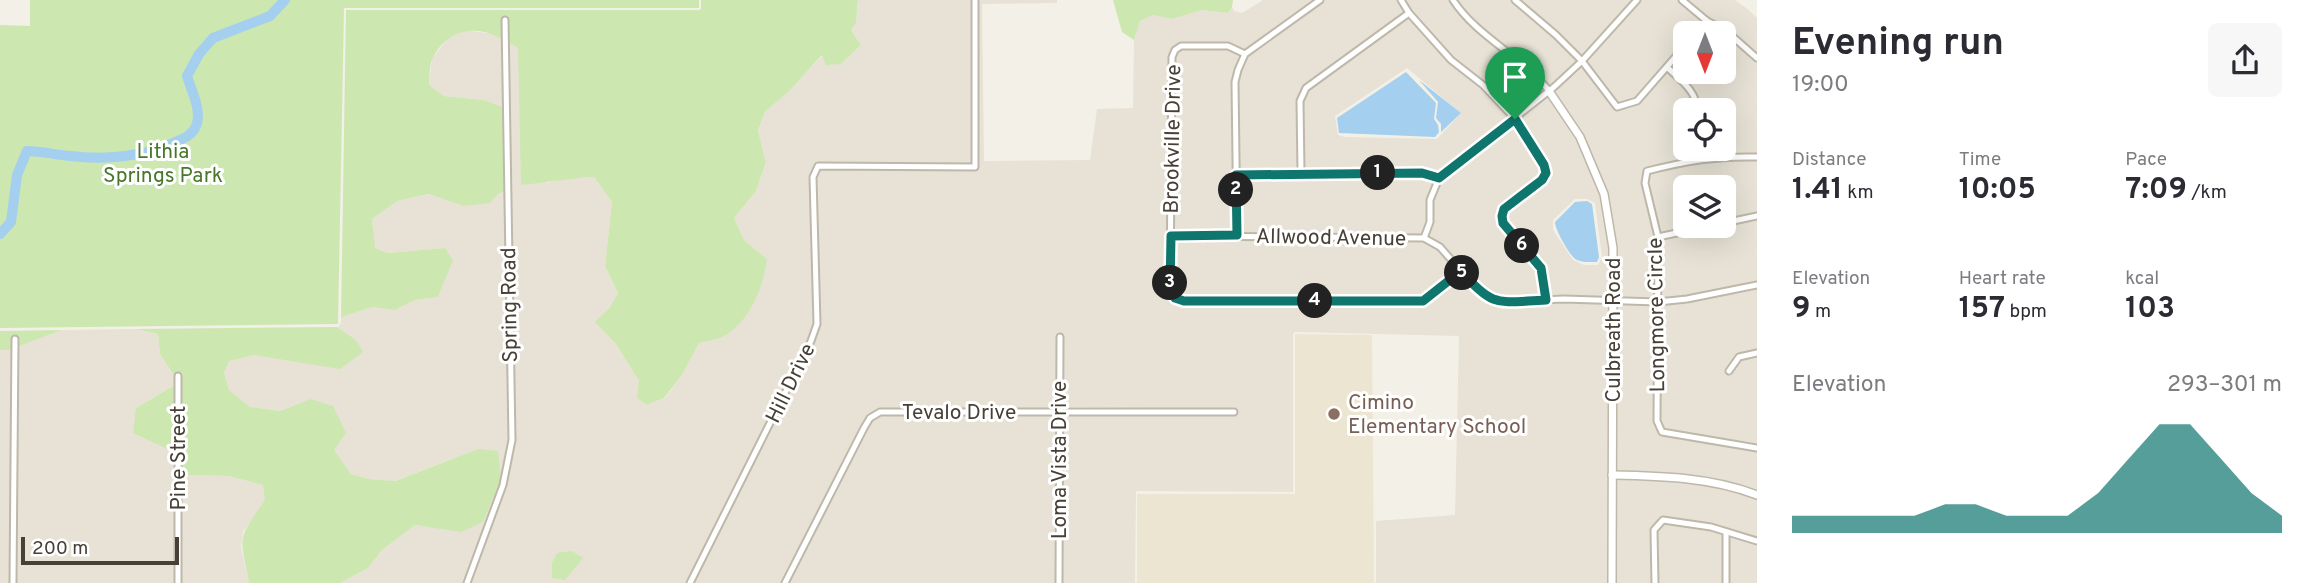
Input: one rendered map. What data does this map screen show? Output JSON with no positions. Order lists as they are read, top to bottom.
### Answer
{
  "streets": {
    "street": [
      "Brookville Drive",
      "Allwood Avenue",
      "Spring Road",
      "Longmore Circle",
      "Culbreath Road",
      "Hill Drive",
      "Tevalo Drive",
      "Pine Street",
      "Loma Vista Drive"
    ]
  },
  "crossings": [
    ["Brookville Drive", "Allwood Avenue"],
    ["Allwood Avenue", "Longmore Circle"],
    ["Allwood Avenue", "Culbreath Road"],
    ["Tevalo Drive", "Loma Vista Drive"]
  ],
  "parks": ["Lithia Springs Park"],
  "places": ["Cimino Elementary School"],
  "scale_bar": "200 m",
  "north": "bottom",
  "page": {
    "heading": ["Evening run", "19:00"],
    "stats": [
      ["Distance", "1.41 km"],
      ["Time", "10:05"],
      ["Pace", "7:09 /km"],
      ["Elevation", "9 m"],
      ["Heart rate", "157 bpm"],
      ["kcal", "103"]
    ],
    "pins": [
      "1",
      "2",
      "6",
      "5",
      "3",
      "4"
    ],
    "chart": ["Elevation", "293–301 m"],
    "scale": "200 m"
  }
}
